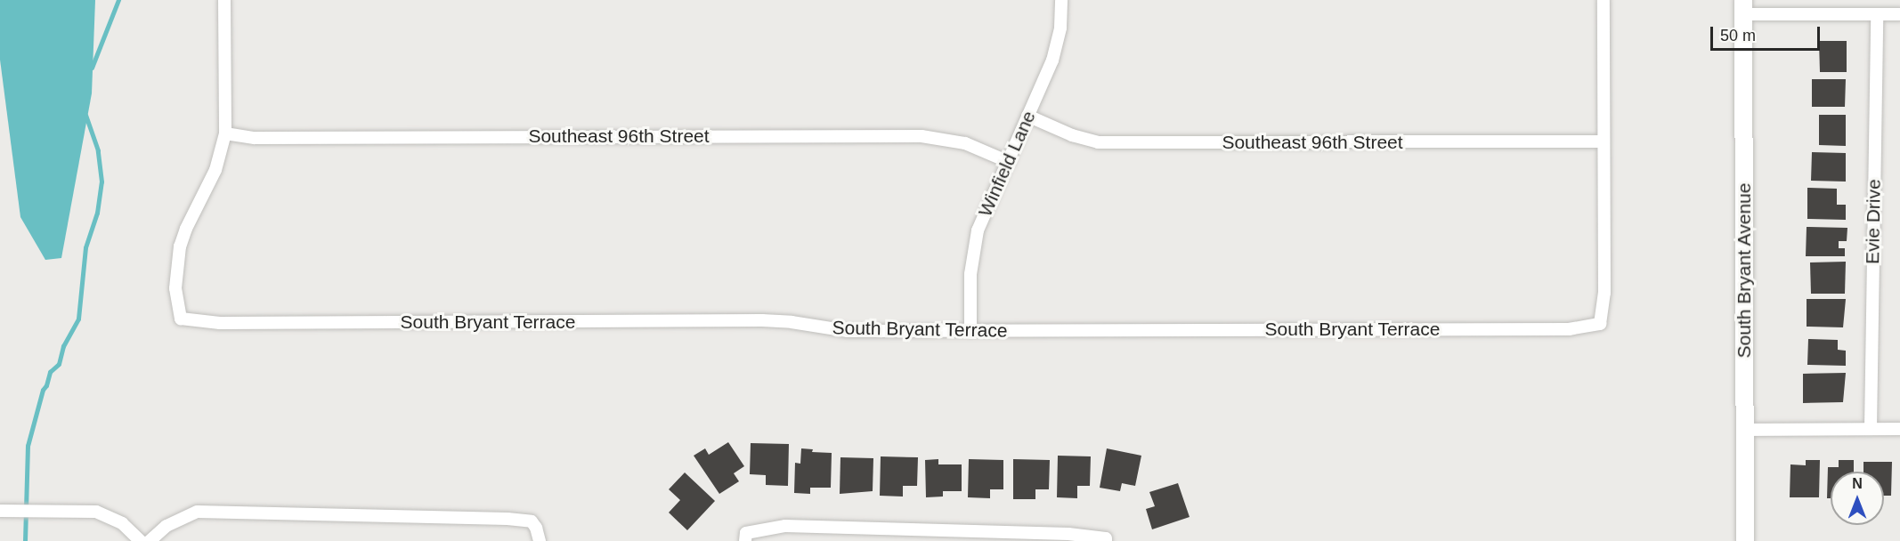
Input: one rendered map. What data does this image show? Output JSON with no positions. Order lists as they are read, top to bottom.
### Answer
{
  "streets": {
    "street": [
      "Southeast 96th Street",
      "Winfield Lane",
      "Evie Drive",
      "South Bryant Avenue",
      "South Bryant Terrace"
    ]
  },
  "crossings": [
    ["Southeast 96th Street", "Winfield Lane"],
    ["Southeast 96th Street", "South Bryant Terrace"],
    ["Winfield Lane", "South Bryant Terrace"]
  ],
  "scale_bar": "50 m",
  "north": "top"
}
